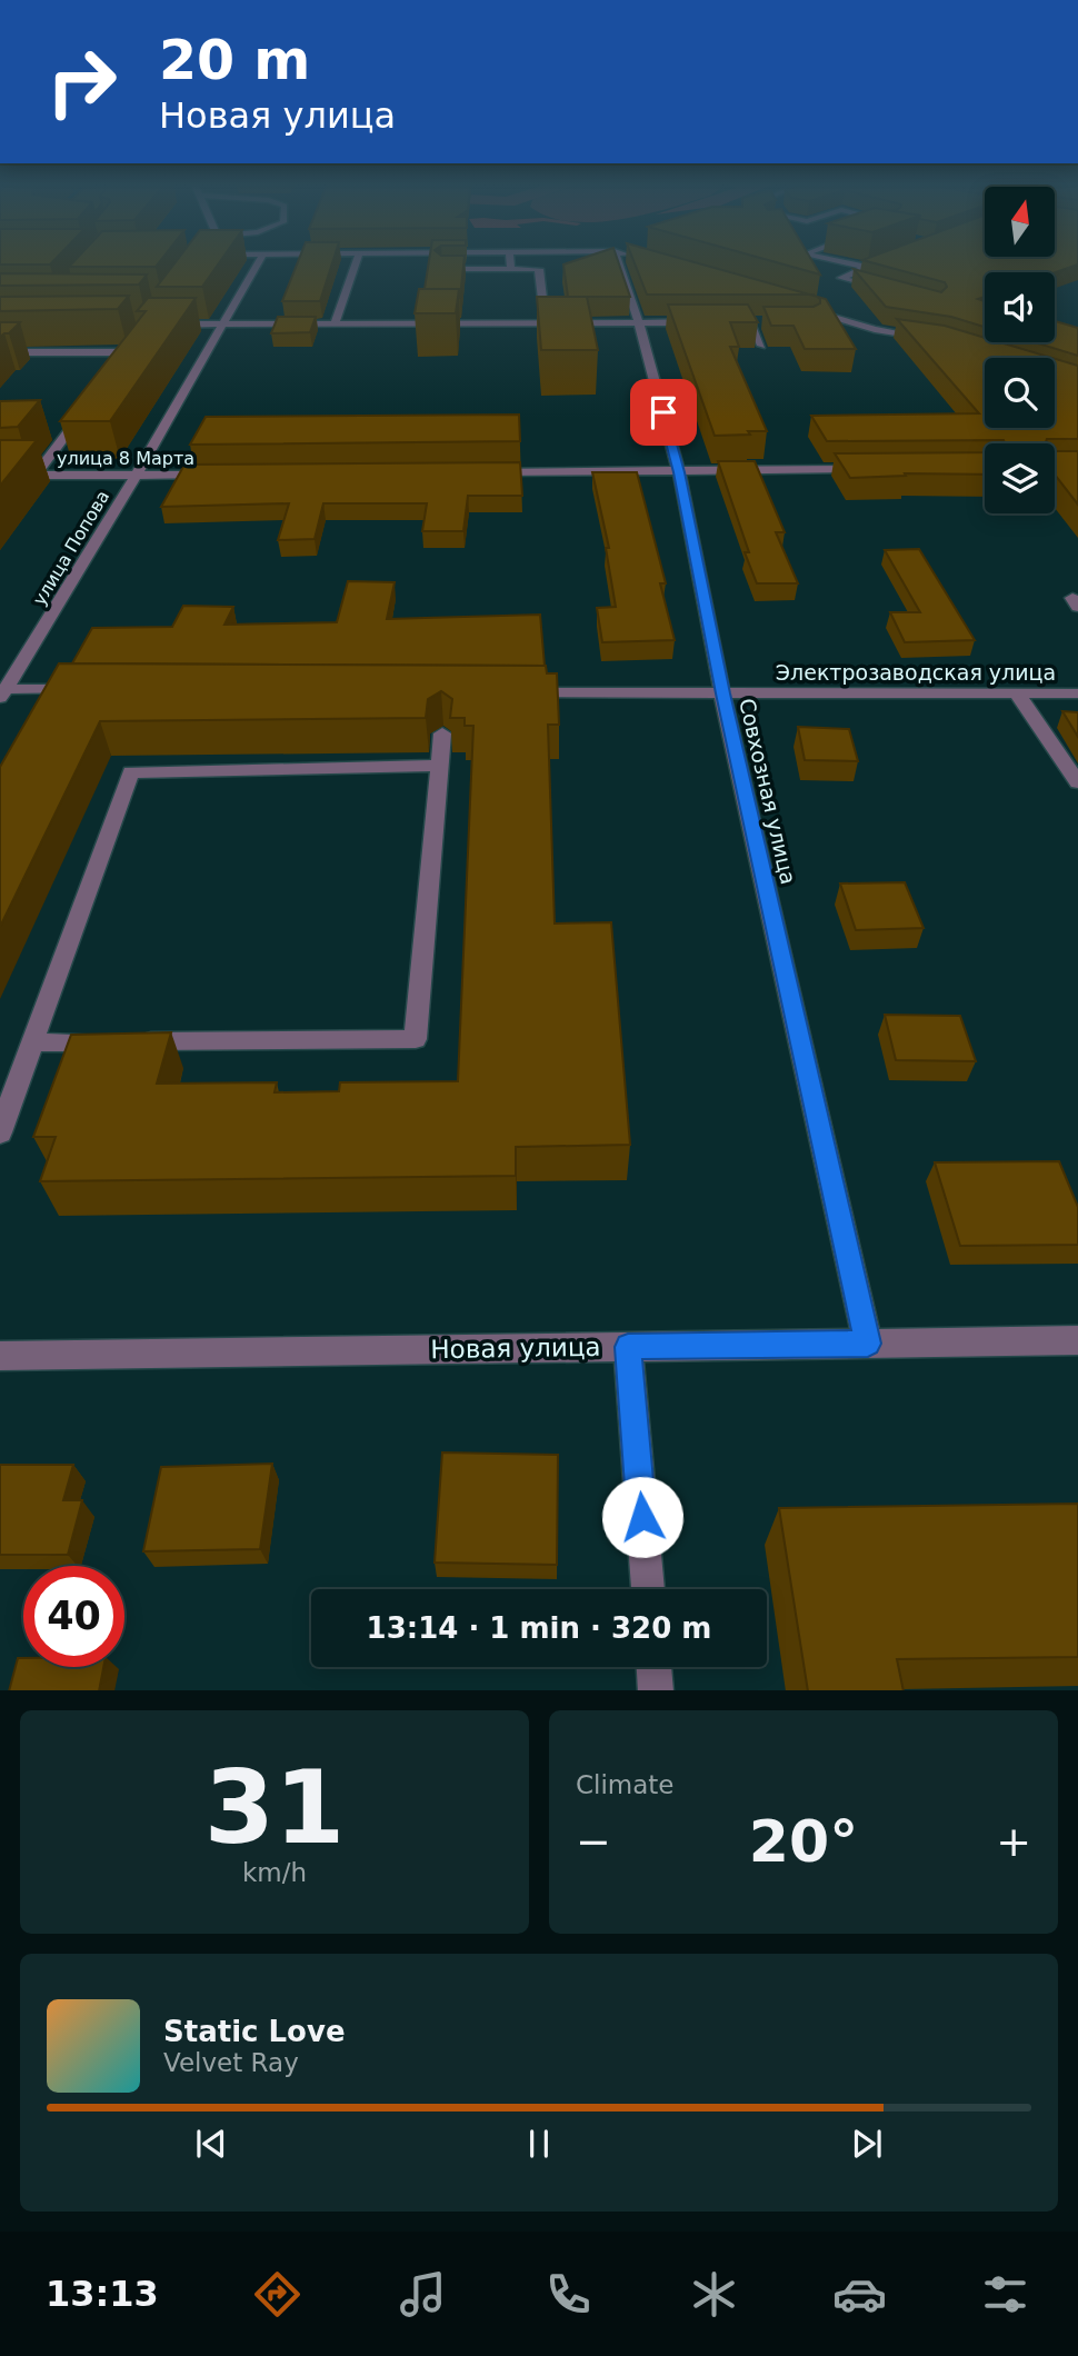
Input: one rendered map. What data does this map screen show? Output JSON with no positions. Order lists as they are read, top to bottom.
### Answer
{
  "streets": {
    "street": [
      "улица 8 Марта",
      "улица Попова",
      "Электрозаводская улица",
      "Совхозная улица",
      "Новая улица"
    ]
  },
  "crossings": [
    ["улица 8 Марта", "улица Попова"],
    ["Электрозаводская улица", "Совхозная улица"],
    ["Совхозная улица", "Новая улица"]
  ],
  "north": "top",
  "page": {
    "turn": ["20 m", "Новая улица"],
    "limit": "40",
    "trip": "13:14 · 1 min · 320 m",
    "tile": [
      ["31", "km/h"],
      "Climate"
    ],
    "heat": ["−", "20°", "+"],
    "song": ["Static Love", "Velvet Ray"],
    "tabs": "13:13"
  }
}
